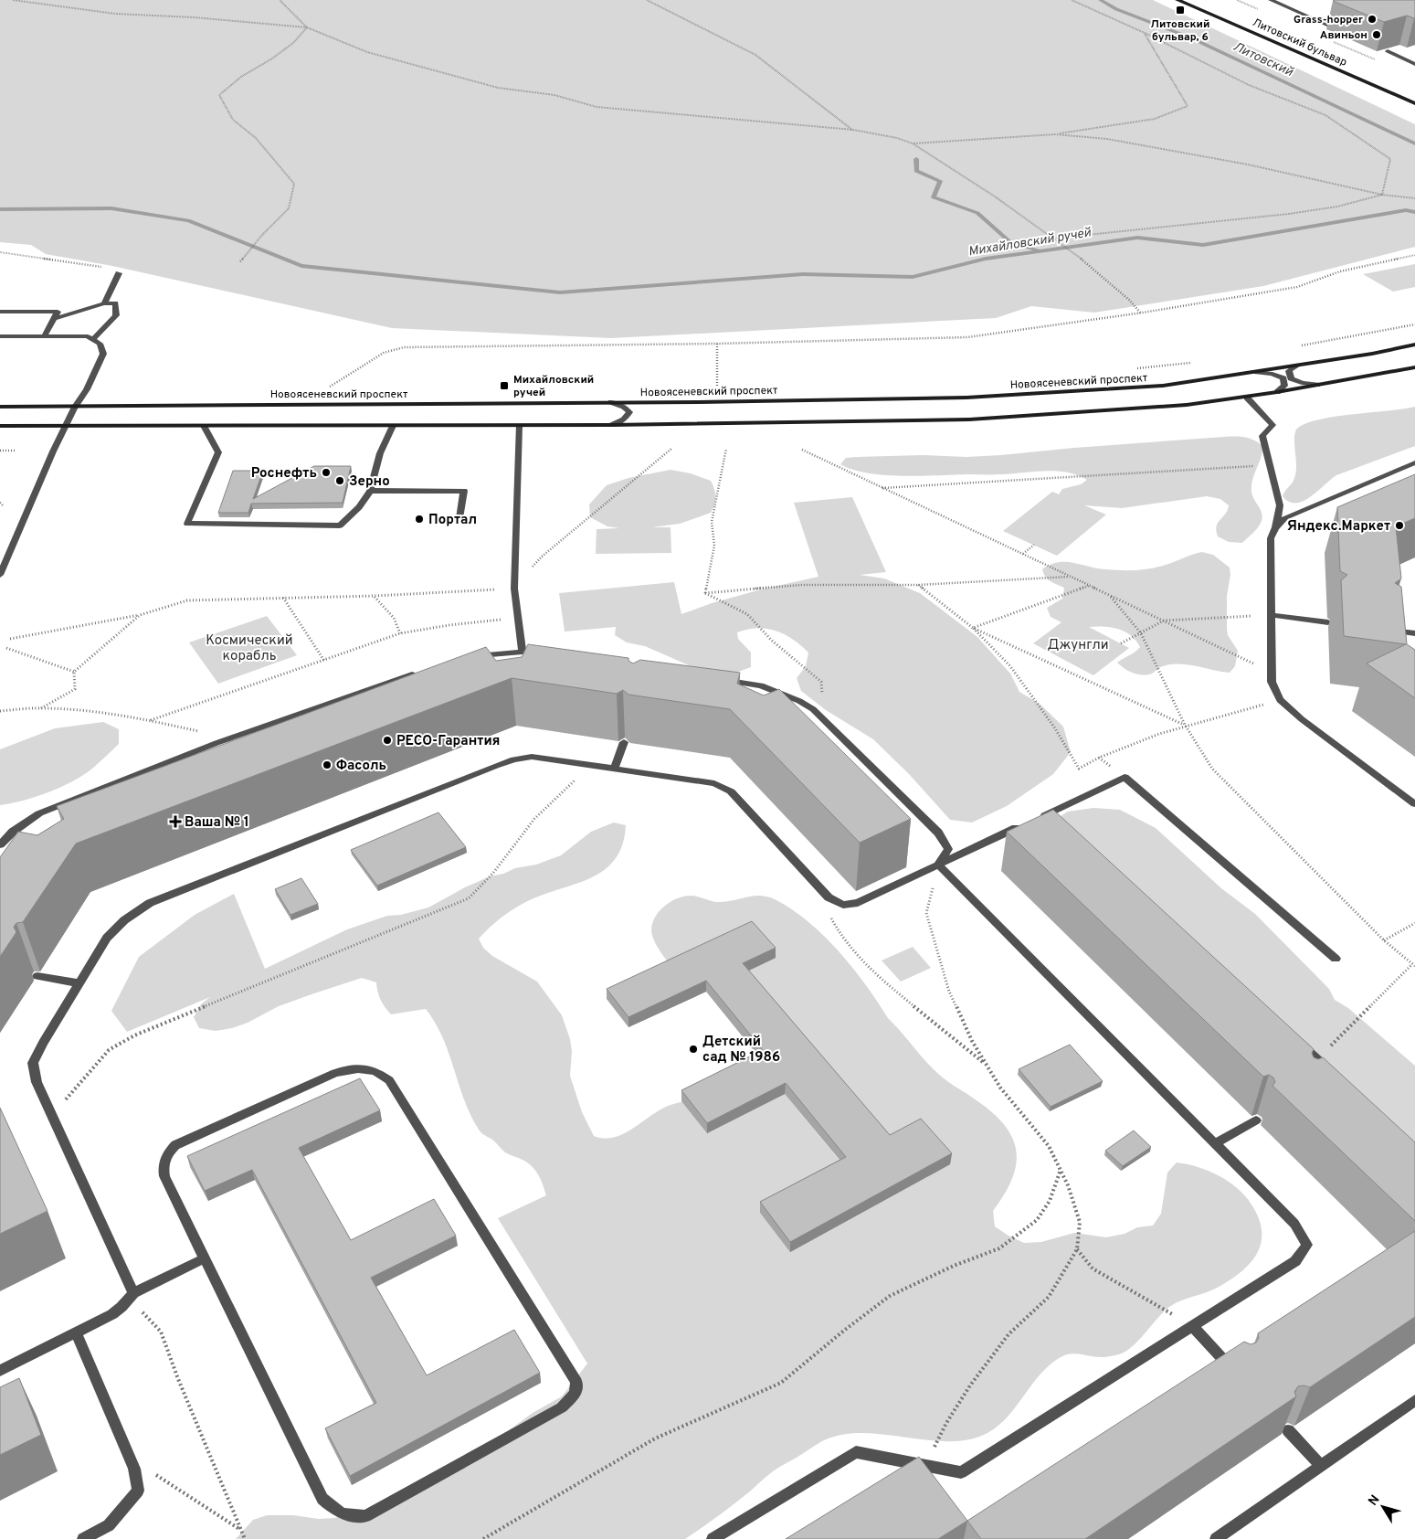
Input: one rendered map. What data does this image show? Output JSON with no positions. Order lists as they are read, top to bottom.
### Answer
{
  "streets": {
    "main road": ["Литовский бульвар", "Новоясеневский проспект"]
  },
  "water": ["Литовский", "Михайловский ручей"],
  "parks": ["Космический корабль", "Джунгли"],
  "places": {
    "transit": ["Литовский бульвар, 6", "Михайловский ручей"],
    "other": [
      "Grass-hopper",
      "Авиньон",
      "Роснефть",
      "Зерно",
      "Портал",
      "Яндекс.Маркет",
      "РЕСО-Гарантия",
      "Фасоль",
      "Детский сад № 1986"
    ],
    "health": ["Ваша № 1"]
  },
  "north": "top left"
}
